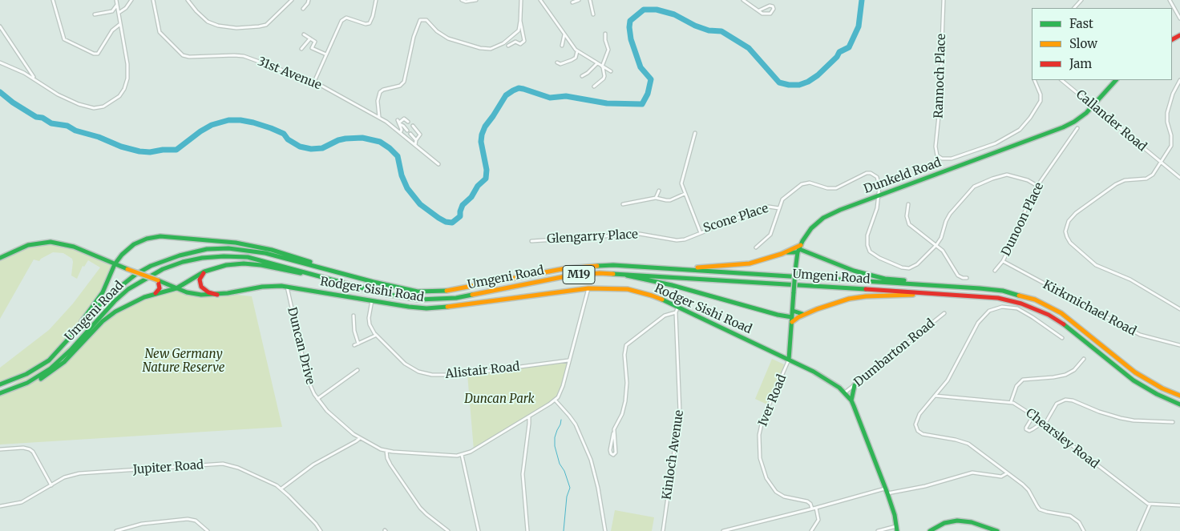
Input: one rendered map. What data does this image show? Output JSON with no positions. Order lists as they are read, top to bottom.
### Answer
{
  "streets": {
    "main road": [
      "Dunkeld Road",
      "M19",
      "Umgeni Road",
      "Rodger Sishi Road"
    ],
    "street": [
      "31st Avenue",
      "Rannoch Place",
      "Callander Road",
      "Scone Place",
      "Dunoon Place",
      "Glengarry Place",
      "Kirkmichael Road",
      "Duncan Drive",
      "Dumbarton Road",
      "Alistair Road",
      "Iver Road",
      "Chearsley Road",
      "Kinloch Avenue",
      "Jupiter Road"
    ]
  },
  "crossings": [
    ["Callander Road", "Dunkeld Road"],
    ["Dunkeld Road", "Rodger Sishi Road"],
    ["Dunkeld Road", "Iver Road"],
    ["Scone Place", "Glengarry Place"],
    ["Dunoon Place", "Kirkmichael Road"],
    ["Rodger Sishi Road", "Duncan Drive"],
    ["Rodger Sishi Road", "Dumbarton Road"],
    ["Rodger Sishi Road", "Alistair Road"],
    ["Rodger Sishi Road", "Iver Road"],
    ["Rodger Sishi Road", "Kinloch Avenue"]
  ],
  "parks": ["New Germany Nature Reserve", "Duncan Park"],
  "legend": ["Fast", "Slow", "Jam"]
}
